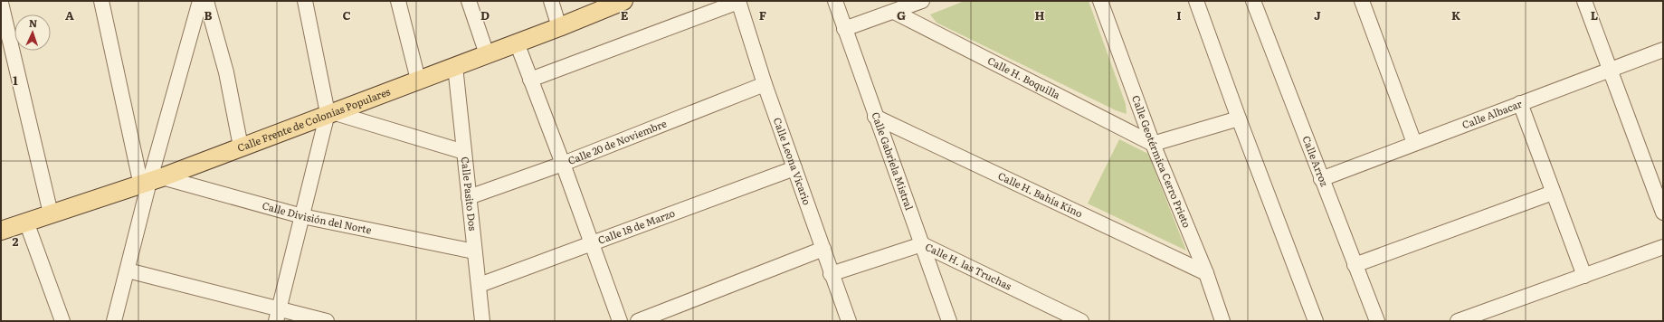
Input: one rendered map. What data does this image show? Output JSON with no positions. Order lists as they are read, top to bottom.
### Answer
{
  "streets": {
    "main road": ["Calle Frente de Colonias Populares"],
    "street": [
      "Calle H. Boquilla",
      "Calle Albacar",
      "Calle 20 de Noviembre",
      "Calle Gabriela Mistral",
      "Calle Geotérmica Cerro Prieto",
      "Calle Arroz",
      "Calle Leona Vicario",
      "Calle Pasito Dos",
      "Calle H. Bahía Kino",
      "Calle División del Norte",
      "Calle 18 de Marzo",
      "Calle H. las Truchas"
    ]
  },
  "crossings": [
    ["Calle H. Boquilla", "Calle Geotérmica Cerro Prieto"],
    ["Calle Albacar", "Calle Arroz"],
    ["Calle Frente de Colonias Populares", "Calle Pasito Dos"],
    ["Calle Frente de Colonias Populares", "Calle División del Norte"],
    ["Calle 20 de Noviembre", "Calle Leona Vicario"],
    ["Calle 20 de Noviembre", "Calle Pasito Dos"],
    ["Calle Gabriela Mistral", "Calle H. Bahía Kino"],
    ["Calle Gabriela Mistral", "Calle H. las Truchas"],
    ["Calle Geotérmica Cerro Prieto", "Calle H. Bahía Kino"],
    ["Calle Leona Vicario", "Calle 18 de Marzo"],
    ["Calle Leona Vicario", "Calle H. las Truchas"],
    ["Calle Pasito Dos", "Calle División del Norte"],
    ["Calle Pasito Dos", "Calle 18 de Marzo"]
  ],
  "north": "top",
  "grid": {
    "columns": [
      "A",
      "B",
      "C",
      "D",
      "E",
      "F",
      "G",
      "H",
      "I",
      "J",
      "K",
      "L"
    ],
    "rows": ["1", "2"]
  }
}
